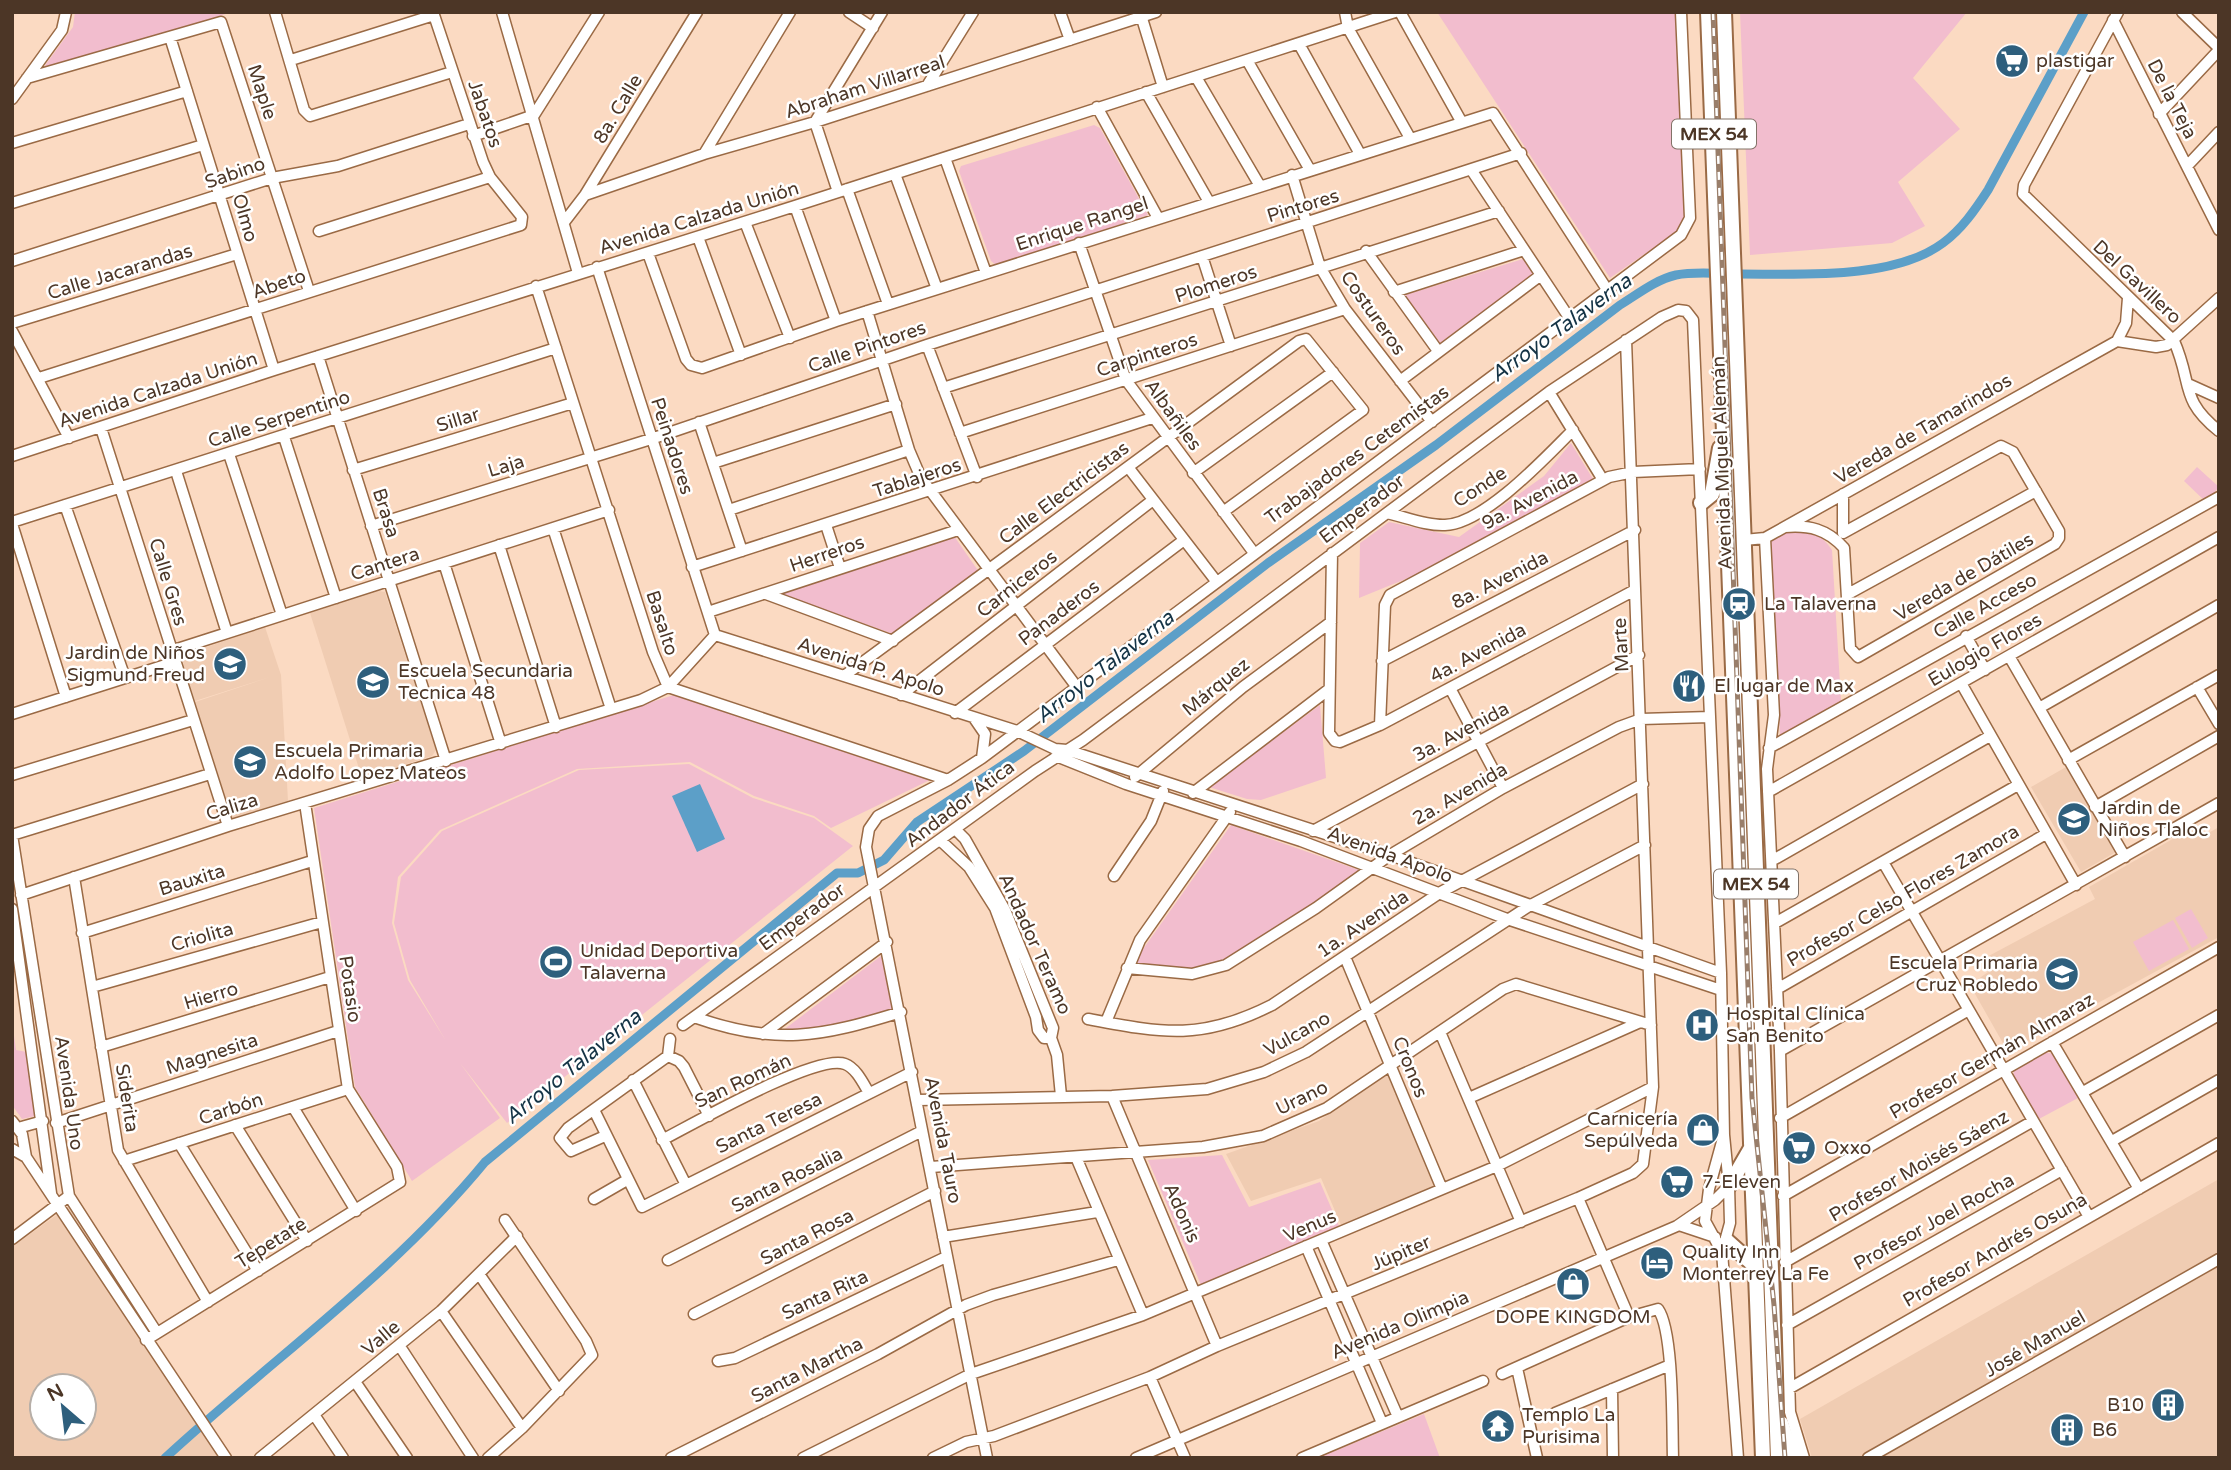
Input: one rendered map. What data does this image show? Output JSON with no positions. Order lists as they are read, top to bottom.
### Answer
{
  "streets": {
    "highway": ["MEX 54", "Avenida Miguel Alemán"],
    "street": [
      "Abraham Villarreal",
      "Maple",
      "De la Teja",
      "8a. Calle",
      "Jabatos",
      "Sabino",
      "Pintores",
      "Olmo",
      "Avenida Calzada Unión",
      "Enrique Rangel",
      "Calle Jacarandas",
      "Del Gavillero",
      "Abeto",
      "Plomeros",
      "Costureros",
      "Calle Pintores",
      "Carpinteros",
      "Albañiles",
      "Calle Serpentino",
      "Sillar",
      "Vereda de Tamarindos",
      "Peinadores",
      "Trabajadores Cetemistas",
      "Laja",
      "Tablajeros",
      "Conde",
      "Calle Electricistas",
      "9a. Avenida",
      "Emperador",
      "Brasa",
      "Herreros",
      "Cantera",
      "Vereda de Dátiles",
      "8a. Avenida",
      "Calle Gres",
      "Carniceros",
      "Calle Acceso",
      "Panaderos",
      "Basalto",
      "Marte",
      "Eulogio Flores",
      "4a. Avenida",
      "Avenida P. Apolo",
      "Márquez",
      "3a. Avenida",
      "2a. Avenida",
      "Andador Ática",
      "Caliza",
      "Avenida Apolo",
      "Bauxita",
      "Profesor Celso Flores Zamora",
      "1a. Avenida",
      "Criolita",
      "Andador Teramo",
      "Potasio",
      "Hierro",
      "Vulcano",
      "Magnesita",
      "Profesor Germán Almaraz",
      "Cronos",
      "San Román",
      "Avenida Uno",
      "Siderita",
      "Urano",
      "Carbón",
      "Santa Teresa",
      "Avenida Tauro",
      "Profesor Moisés Sáenz",
      "Santa Rosalia",
      "Adonis",
      "Profesor Joel Rocha",
      "Venus",
      "Santa Rosa",
      "Tepetate",
      "Profesor Andrés Osuna",
      "Júpiter",
      "Santa Rita",
      "Avenida Olimpia",
      "Valle",
      "José Manuel",
      "Santa Martha"
    ]
  },
  "crossings": [
    ["Abraham Villarreal", "8a. Calle"],
    ["Maple", "Sabino"],
    ["Maple", "Olmo"],
    ["Maple", "Abeto"],
    ["De la Teja", "Del Gavillero"],
    ["Jabatos", "Sabino"],
    ["Jabatos", "Abeto"],
    ["Sabino", "Olmo"],
    ["Pintores", "Enrique Rangel"],
    ["Pintores", "Costureros"],
    ["Pintores", "Calle Pintores"],
    ["Pintores", "Albañiles"],
    ["Olmo", "Avenida Calzada Unión"],
    ["Olmo", "Calle Jacarandas"],
    ["Olmo", "Abeto"],
    ["Avenida Calzada Unión", "Enrique Rangel"],
    ["Avenida Calzada Unión", "Peinadores"],
    ["Avenida Calzada Unión", "Brasa"],
    ["Avenida Calzada Unión", "Calle Gres"],
    ["Avenida Calzada Unión", "Basalto"],
    ["Enrique Rangel", "Costureros"],
    ["Enrique Rangel", "Albañiles"],
    ["Plomeros", "Costureros"],
    ["Plomeros", "Albañiles"],
    ["Costureros", "Carpinteros"],
    ["Costureros", "Trabajadores Cetemistas"],
    ["Calle Pintores", "Albañiles"],
    ["Calle Pintores", "Peinadores"],
    ["Calle Pintores", "Laja"],
    ["Carpinteros", "Albañiles"],
    ["Albañiles", "Trabajadores Cetemistas"],
    ["Albañiles", "Tablajeros"],
    ["Albañiles", "Calle Electricistas"],
    ["Calle Serpentino", "Brasa"],
    ["Calle Serpentino", "Calle Gres"],
    ["Calle Serpentino", "Basalto"],
    ["Sillar", "Brasa"],
    ["Sillar", "Basalto"],
    ["Vereda de Tamarindos", "Avenida Miguel Alemán"],
    ["Peinadores", "Laja"],
    ["Peinadores", "Tablajeros"],
    ["Peinadores", "Herreros"],
    ["Peinadores", "Avenida P. Apolo"],
    ["Peinadores", "Caliza"],
    ["Trabajadores Cetemistas", "Avenida P. Apolo"],
    ["Trabajadores Cetemistas", "Avenida Apolo"],
    ["Trabajadores Cetemistas", "Avenida Tauro"],
    ["Avenida Miguel Alemán", "9a. Avenida"],
    ["Avenida Miguel Alemán", "Emperador"],
    ["Avenida Miguel Alemán", "2a. Avenida"],
    ["Avenida Miguel Alemán", "Avenida Apolo"],
    ["Avenida Miguel Alemán", "Avenida Olimpia"],
    ["Laja", "Brasa"],
    ["Laja", "Basalto"],
    ["Conde", "Emperador"],
    ["Calle Electricistas", "Avenida P. Apolo"],
    ["9a. Avenida", "8a. Avenida"],
    ["9a. Avenida", "Marte"],
    ["Emperador", "Marte"],
    ["Emperador", "Andador Ática"],
    ["Emperador", "Avenida Apolo"],
    ["Emperador", "Avenida Tauro"],
    ["Brasa", "Cantera"],
    ["Brasa", "Caliza"],
    ["Cantera", "Calle Gres"],
    ["Cantera", "Basalto"],
    ["8a. Avenida", "Marte"],
    ["Calle Gres", "Caliza"],
    ["Carniceros", "Avenida P. Apolo"],
    ["Panaderos", "Avenida P. Apolo"],
    ["Basalto", "Caliza"],
    ["Marte", "4a. Avenida"],
    ["Marte", "3a. Avenida"],
    ["Marte", "2a. Avenida"],
    ["Marte", "Avenida Apolo"],
    ["Marte", "1a. Avenida"],
    ["Marte", "Vulcano"],
    ["Marte", "Júpiter"],
    ["Avenida P. Apolo", "Caliza"],
    ["Avenida P. Apolo", "Avenida Apolo"],
    ["Márquez", "Avenida Apolo"],
    ["3a. Avenida", "Avenida Apolo"],
    ["2a. Avenida", "Avenida Apolo"],
    ["Andador Ática", "Avenida Apolo"],
    ["Andador Ática", "Andador Teramo"],
    ["Andador Ática", "Avenida Tauro"],
    ["Caliza", "Potasio"],
    ["Caliza", "Avenida Uno"],
    ["Caliza", "Siderita"],
    ["Avenida Apolo", "1a. Avenida"],
    ["Avenida Apolo", "Vulcano"],
    ["Avenida Apolo", "Júpiter"],
    ["Bauxita", "Potasio"],
    ["Bauxita", "Siderita"],
    ["1a. Avenida", "Cronos"],
    ["Criolita", "Potasio"],
    ["Criolita", "Siderita"],
    ["Andador Teramo", "Vulcano"],
    ["Potasio", "Hierro"],
    ["Potasio", "Magnesita"],
    ["Potasio", "Carbón"],
    ["Potasio", "Tepetate"],
    ["Hierro", "Siderita"],
    ["Vulcano", "Cronos"],
    ["Vulcano", "Avenida Tauro"],
    ["Vulcano", "Adonis"],
    ["Magnesita", "Avenida Uno"],
    ["Magnesita", "Siderita"],
    ["Cronos", "Urano"],
    ["Cronos", "Venus"],
    ["San Román", "Santa Teresa"],
    ["Avenida Uno", "Tepetate"],
    ["Siderita", "Carbón"],
    ["Siderita", "Tepetate"],
    ["Urano", "Avenida Tauro"],
    ["Urano", "Adonis"],
    ["Urano", "Júpiter"],
    ["Santa Teresa", "Avenida Tauro"],
    ["Avenida Tauro", "Santa Rosalia"],
    ["Avenida Tauro", "Venus"],
    ["Avenida Tauro", "Santa Rosa"],
    ["Avenida Tauro", "Júpiter"],
    ["Avenida Tauro", "Santa Rita"],
    ["Avenida Tauro", "Santa Martha"],
    ["Adonis", "Venus"],
    ["Adonis", "Júpiter"],
    ["Venus", "Júpiter"]
  ],
  "water": ["Arroyo Talaverna"],
  "places": {
    "supermarket": ["plastigar", "Oxxo", "7-Eleven"],
    "station": ["La Talaverna"],
    "school or university": [
      "Jardin de Niños Sigmund Freud",
      "Escuela Secundaria Tecnica 48",
      "Escuela Primaria Adolfo Lopez Mateos",
      "Jardin de Niños Tlaloc",
      "Escuela Primaria Cruz Robledo"
    ],
    "restaurant": ["El lugar de Max"],
    "sports": ["Unidad Deportiva Talaverna"],
    "hospital": ["Hospital Clínica San Benito"],
    "shop": ["Carnicería Sepúlveda", "DOPE KINGDOM"],
    "hotel": ["Quality Inn Monterrey La Fe"],
    "building": ["B10", "B6"],
    "temple": ["Templo La Purisima"]
  },
  "north": "top left"
}
